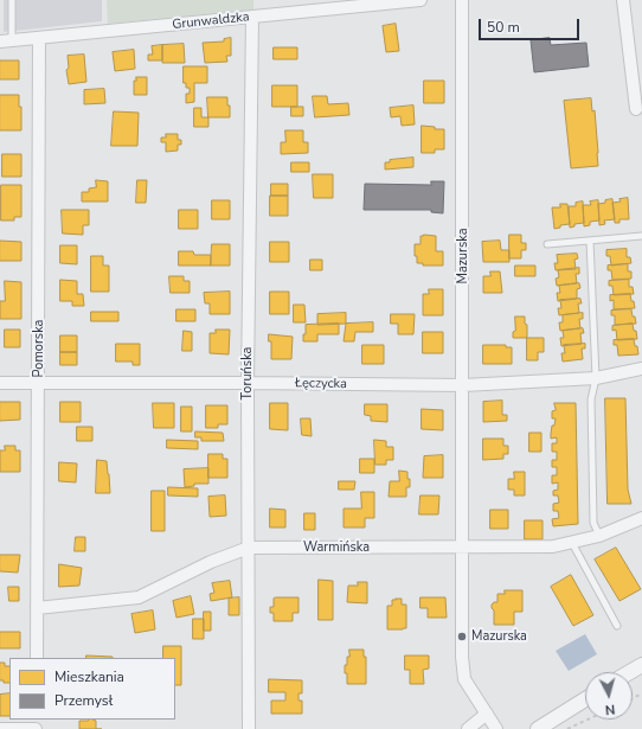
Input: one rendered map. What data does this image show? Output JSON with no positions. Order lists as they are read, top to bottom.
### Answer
{
  "streets": {
    "street": [
      "Grunwaldzka",
      "Mazurska",
      "Pomorska",
      "Toruńska",
      "Łęczycka",
      "Warmińska"
    ]
  },
  "crossings": [
    ["Grunwaldzka", "Pomorska"],
    ["Grunwaldzka", "Toruńska"],
    ["Mazurska", "Łęczycka"],
    ["Mazurska", "Warmińska"],
    ["Pomorska", "Łęczycka"],
    ["Pomorska", "Warmińska"],
    ["Toruńska", "Łęczycka"],
    ["Toruńska", "Warmińska"]
  ],
  "places": ["Mazurska"],
  "legend": ["Mieszkania", "Przemysł"],
  "scale_bar": "50 m",
  "north": "bottom"
}
